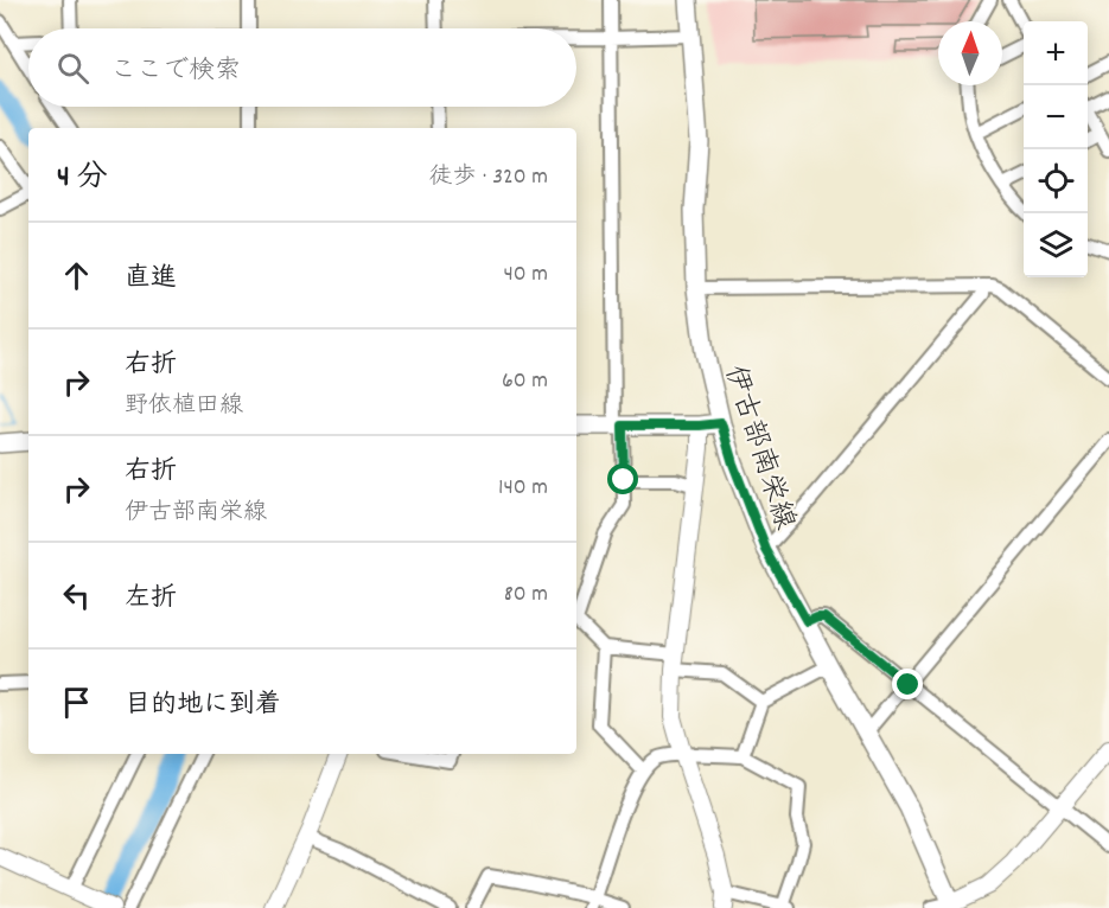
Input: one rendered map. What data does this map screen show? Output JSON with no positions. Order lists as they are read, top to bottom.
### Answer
{
  "streets": {
    "main road": ["伊古部南栄線"]
  },
  "north": "top",
  "page": {
    "map_buttons": ["+", "−"],
    "search": "ここで検索",
    "heading": ["4 分", "徒歩 · 320 m"],
    "list": [
      ["直進", "40 m"],
      ["右折", "野依植田線", "60 m"],
      ["右折", "伊古部南栄線", "140 m"],
      ["左折", "80 m"],
      "目的地に到着"
    ]
  }
}
